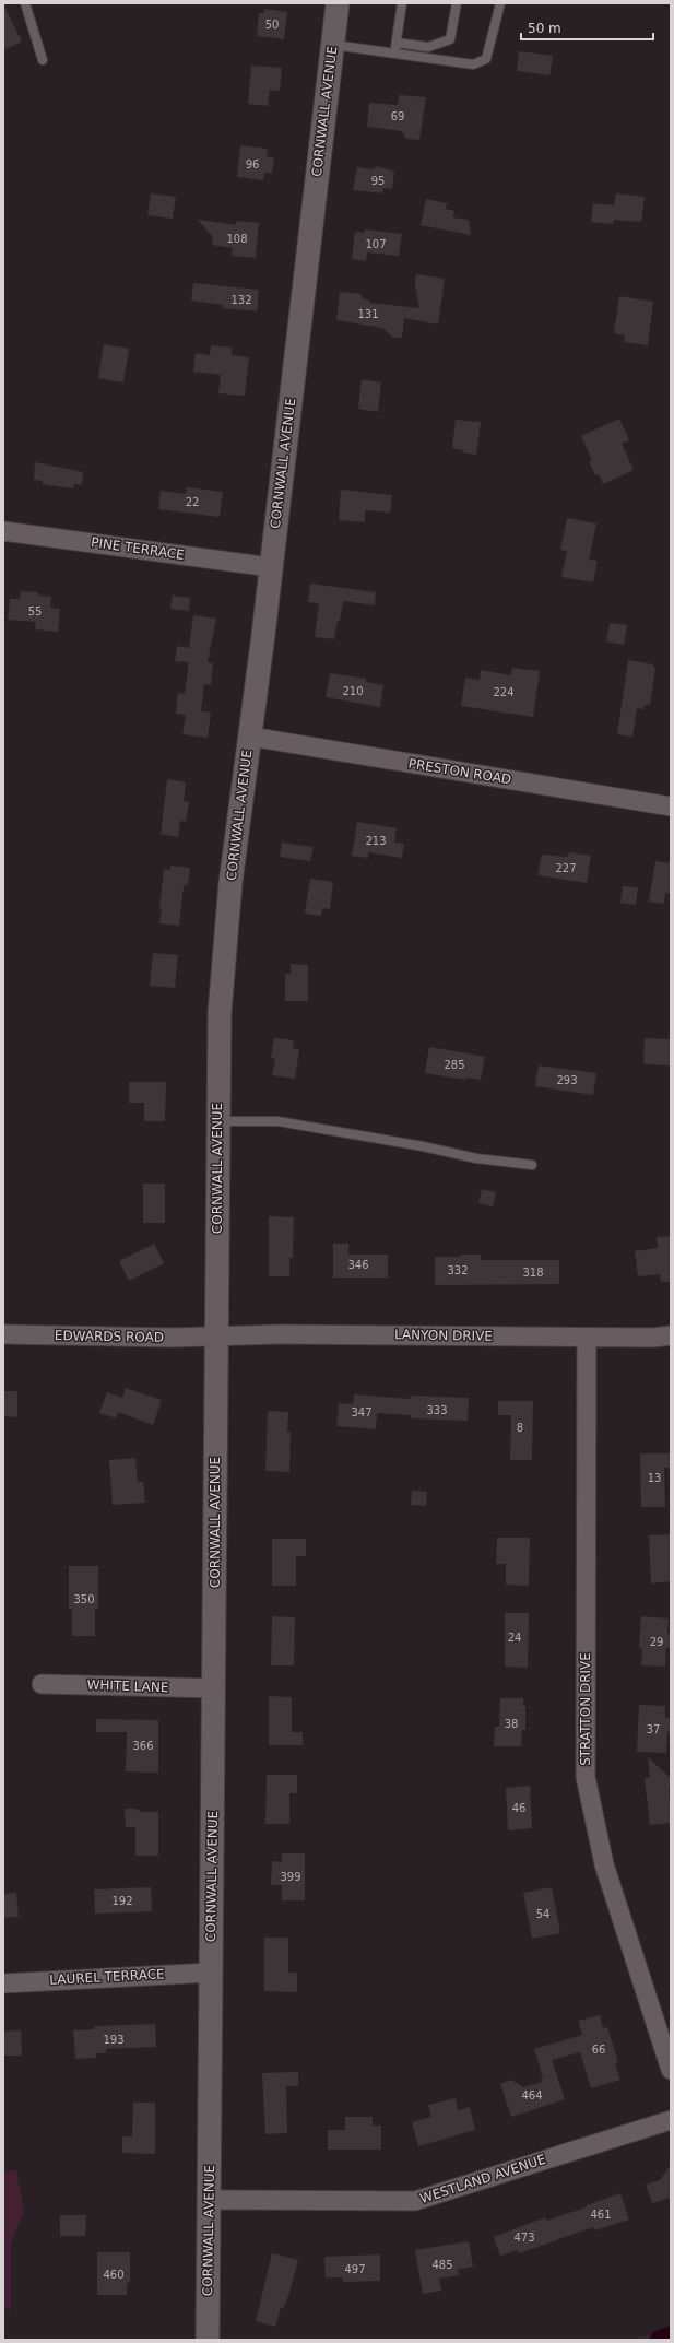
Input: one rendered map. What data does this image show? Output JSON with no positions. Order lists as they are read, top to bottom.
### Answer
{
  "streets": {
    "street": [
      "CORNWALL AVENUE",
      "PINE TERRACE",
      "PRESTON ROAD",
      "LANYON DRIVE",
      "EDWARDS ROAD",
      "WHITE LANE",
      "STRATTON DRIVE",
      "LAUREL TERRACE",
      "WESTLAND AVENUE"
    ]
  },
  "crossings": [
    ["CORNWALL AVENUE", "PINE TERRACE"],
    ["CORNWALL AVENUE", "PRESTON ROAD"],
    ["CORNWALL AVENUE", "LANYON DRIVE"],
    ["CORNWALL AVENUE", "EDWARDS ROAD"],
    ["CORNWALL AVENUE", "WHITE LANE"],
    ["CORNWALL AVENUE", "LAUREL TERRACE"],
    ["CORNWALL AVENUE", "WESTLAND AVENUE"],
    ["LANYON DRIVE", "EDWARDS ROAD"],
    ["LANYON DRIVE", "STRATTON DRIVE"]
  ],
  "house_numbers": [
    "50",
    "69",
    "96",
    "95",
    "108",
    "107",
    "132",
    "131",
    "22",
    "55",
    "210",
    "224",
    "213",
    "227",
    "285",
    "293",
    "346",
    "332",
    "318",
    "333",
    "347",
    "8",
    "13",
    "350",
    "24",
    "29",
    "38",
    "37",
    "366",
    "46",
    "399",
    "192",
    "54",
    "193",
    "66",
    "464",
    "461",
    "473",
    "485",
    "497",
    "460"
  ],
  "scale_bar": "50 m"
}
